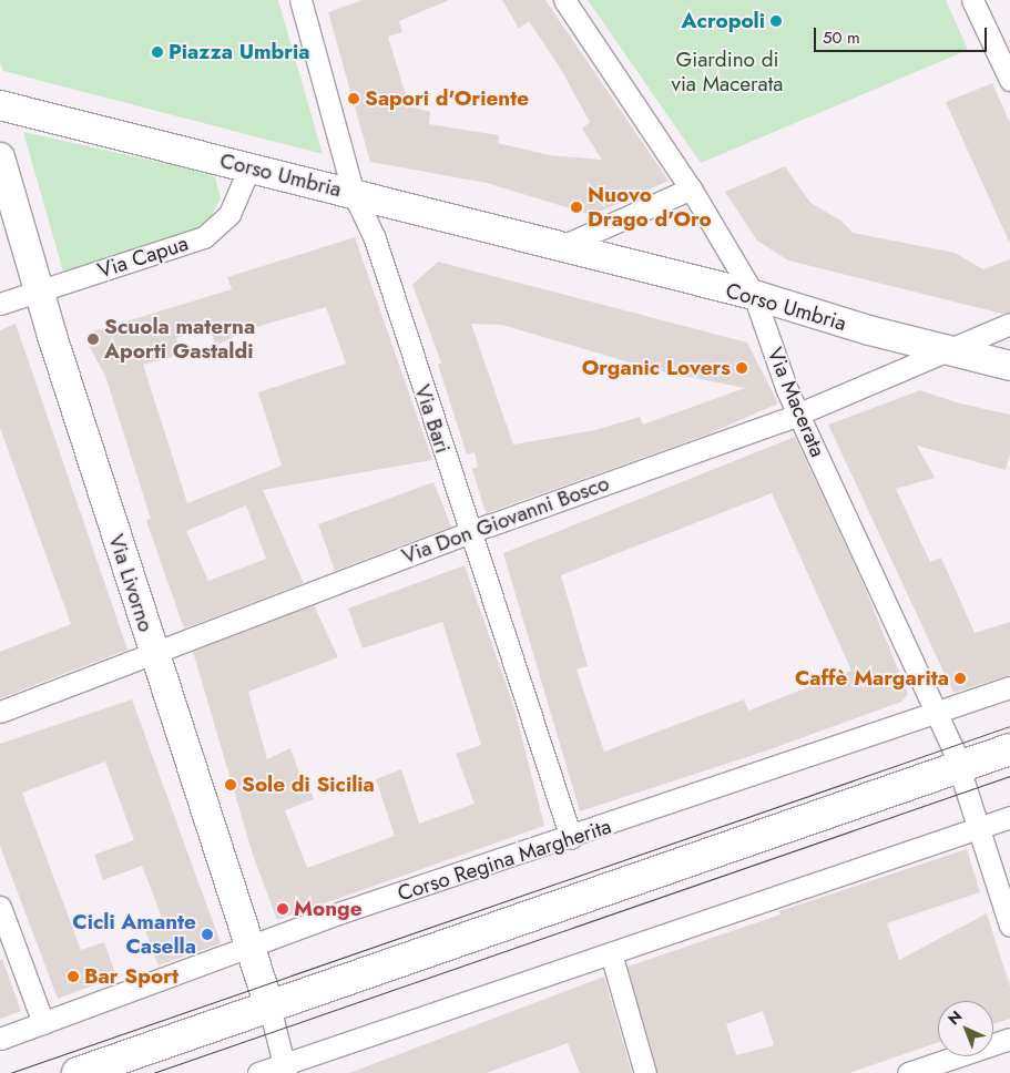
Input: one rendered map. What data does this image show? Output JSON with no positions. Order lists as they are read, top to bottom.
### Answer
{
  "streets": {
    "main road": ["Corso Umbria", "Via Livorno"],
    "street": [
      "Via Capua",
      "Via Macerata",
      "Via Bari",
      "Via Don Giovanni Bosco",
      "Corso Regina Margherita"
    ]
  },
  "crossings": [
    ["Corso Umbria", "Via Capua"],
    ["Corso Umbria", "Via Macerata"],
    ["Corso Umbria", "Via Bari"],
    ["Corso Umbria", "Via Don Giovanni Bosco"],
    ["Via Capua", "Via Livorno"],
    ["Via Macerata", "Via Don Giovanni Bosco"],
    ["Via Macerata", "Corso Regina Margherita"],
    ["Via Bari", "Via Don Giovanni Bosco"],
    ["Via Bari", "Corso Regina Margherita"],
    ["Via Don Giovanni Bosco", "Via Livorno"],
    ["Via Livorno", "Corso Regina Margherita"]
  ],
  "parks": ["Giardino di via Macerata"],
  "places": [
    "Acropoli",
    "Piazza Umbria",
    "Sapori d'Oriente",
    "Nuovo Drago d'Oro",
    "Scuola materna Aporti Gastaldi",
    "Organic Lovers",
    "Caffè Margarita",
    "Sole di Sicilia",
    "Monge",
    "Cicli Amante Casella",
    "Bar Sport"
  ],
  "scale_bar": "50 m",
  "north": "top left"
}
